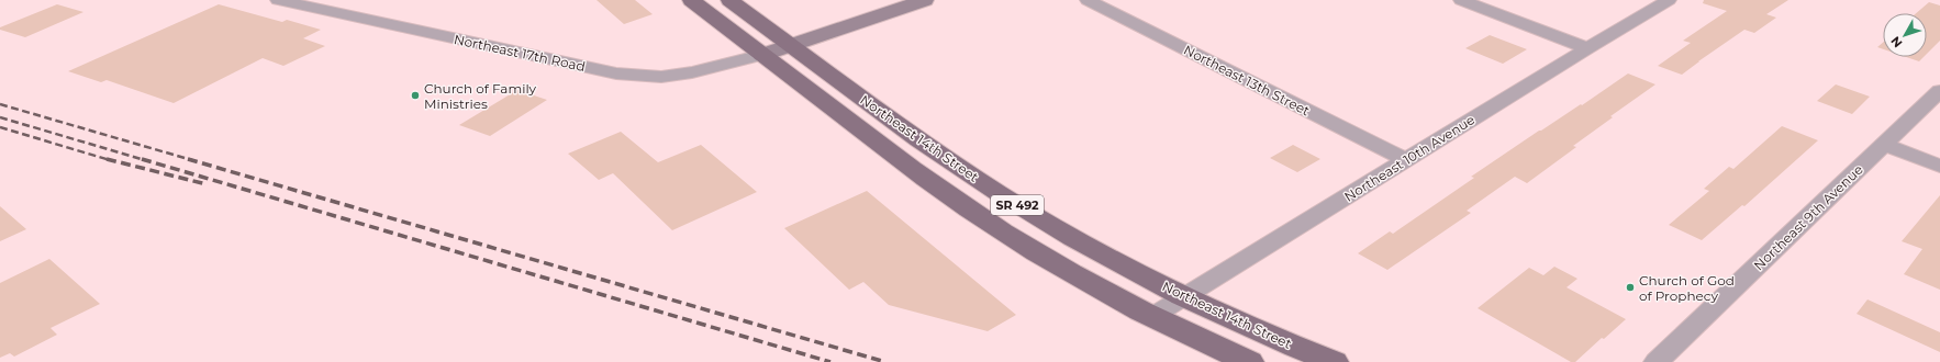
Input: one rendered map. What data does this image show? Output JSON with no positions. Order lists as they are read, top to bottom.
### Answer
{
  "streets": {
    "main road": ["Northeast 14th Street", "SR 492"],
    "street": [
      "Northeast 17th Road",
      "Northeast 13th Street",
      "Northeast 10th Avenue",
      "Northeast 9th Avenue"
    ]
  },
  "crossings": [
    ["Northeast 17th Road", "Northeast 14th Street"],
    ["Northeast 13th Street", "Northeast 10th Avenue"],
    ["Northeast 14th Street", "Northeast 10th Avenue"]
  ],
  "places": ["Church of Family Ministries", "Church of God of Prophecy"],
  "north": "bottom left"
}
